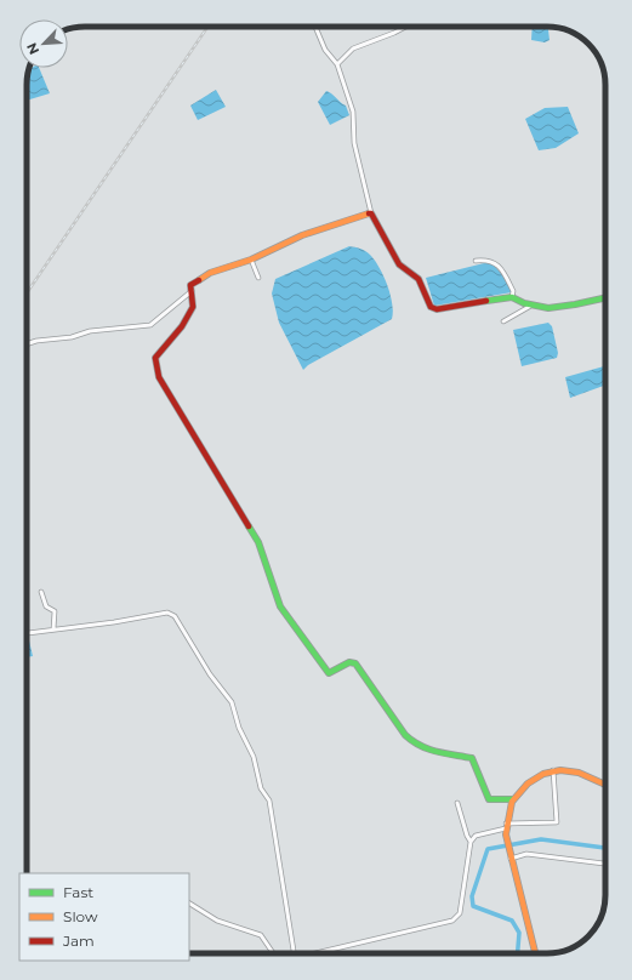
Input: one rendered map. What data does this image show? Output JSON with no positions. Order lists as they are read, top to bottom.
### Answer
{
  "legend": ["Fast", "Slow", "Jam"],
  "north": "bottom left"
}
